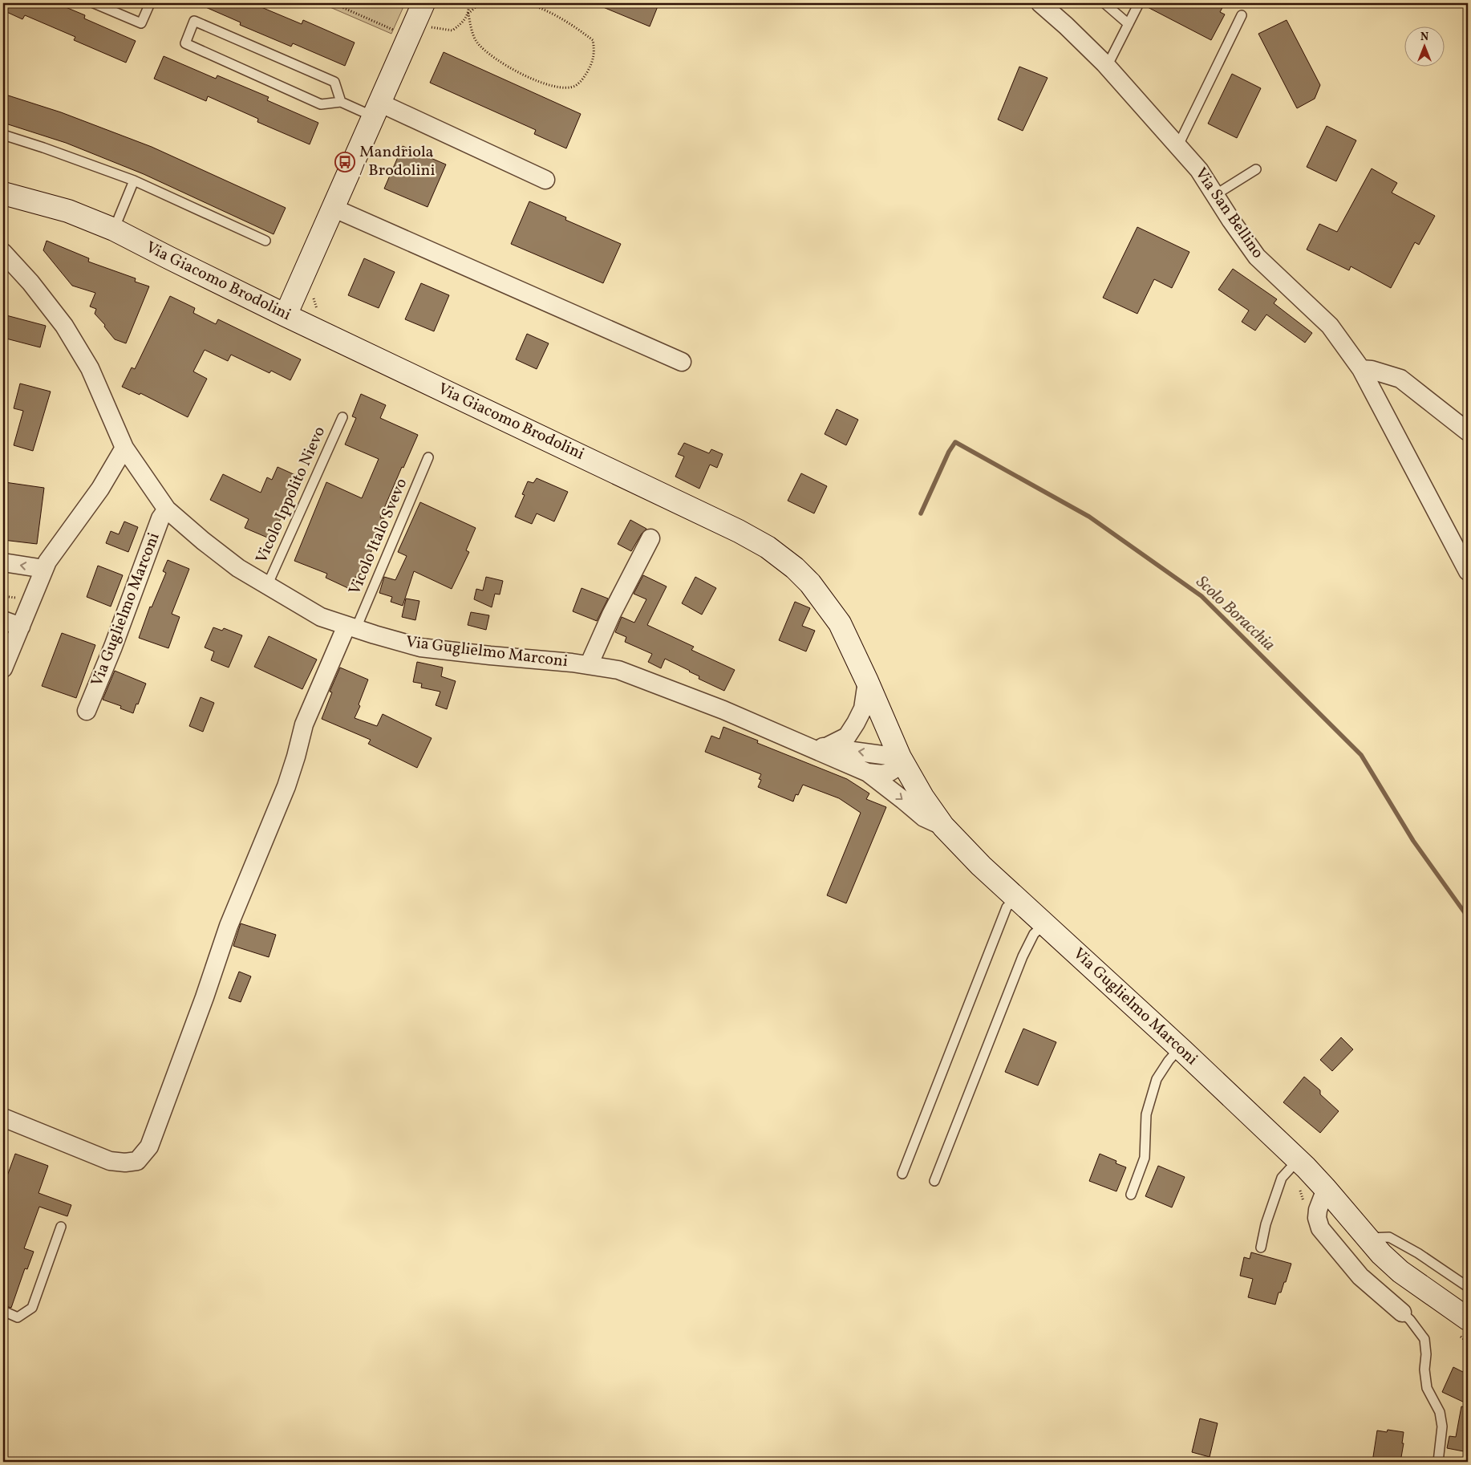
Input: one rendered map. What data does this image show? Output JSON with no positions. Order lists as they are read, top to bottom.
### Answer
{
  "streets": {
    "street": ["Via San Bellino", "Via Giacomo Brodolini", "Via Guglielmo Marconi"],
    "lane": ["Vicolo Ippolito Nievo", "Vicolo Italo Svevo"]
  },
  "crossings": [
    ["Via Giacomo Brodolini", "Via Guglielmo Marconi"],
    ["Vicolo Ippolito Nievo", "Via Guglielmo Marconi"],
    ["Vicolo Italo Svevo", "Via Guglielmo Marconi"]
  ],
  "water": ["Scolo Boracchia"],
  "places": {
    "bus stop": ["Mandriola / Brodolini"]
  },
  "north": "top"
}
